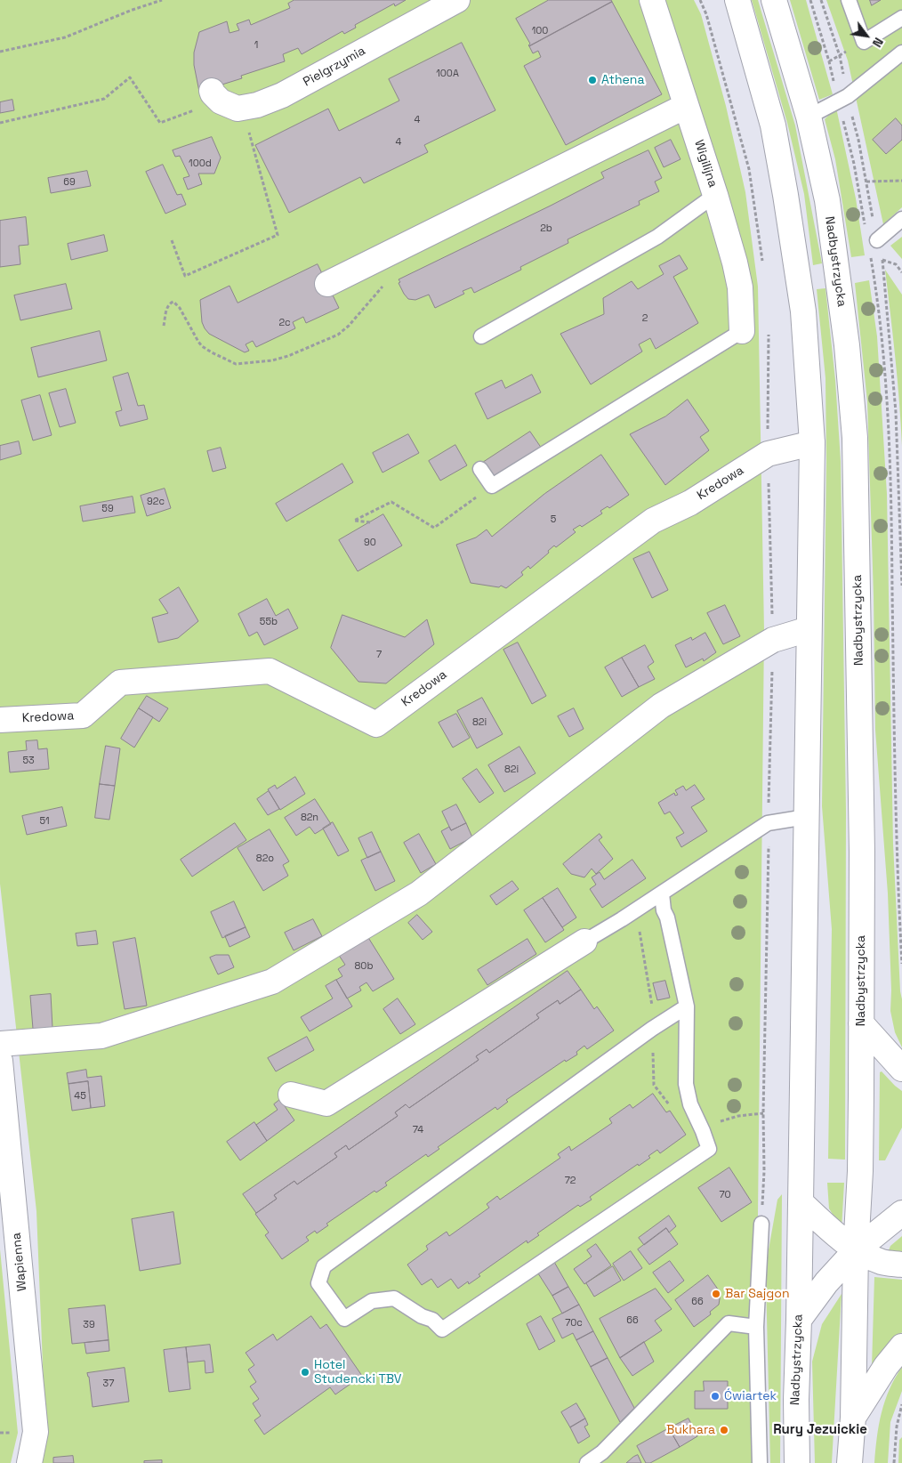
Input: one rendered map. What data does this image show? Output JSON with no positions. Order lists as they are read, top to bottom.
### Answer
{
  "streets": {
    "street": [
      "Pielgrzymia",
      "Wigilijna",
      "Nadbystrzycka",
      "Kredowa",
      "Wapienna"
    ]
  },
  "crossings": [
    ["Nadbystrzycka", "Kredowa"]
  ],
  "districts": ["Rury Jezuickie"],
  "places": [
    "Athena",
    "Bar Sajgon",
    "Hotel Studencki TBV",
    "Ćwiartek",
    "Bukhara"
  ],
  "house_numbers": [
    "100",
    "1",
    "100A",
    "4",
    "4",
    "100d",
    "69",
    "2b",
    "2",
    "2c",
    "92c",
    "59",
    "5",
    "90",
    "55b",
    "7",
    "82i",
    "53",
    "82i",
    "82n",
    "51",
    "82o",
    "80b",
    "45",
    "74",
    "72",
    "70",
    "66",
    "66",
    "70c",
    "39",
    "37"
  ],
  "north": "bottom right"
}
